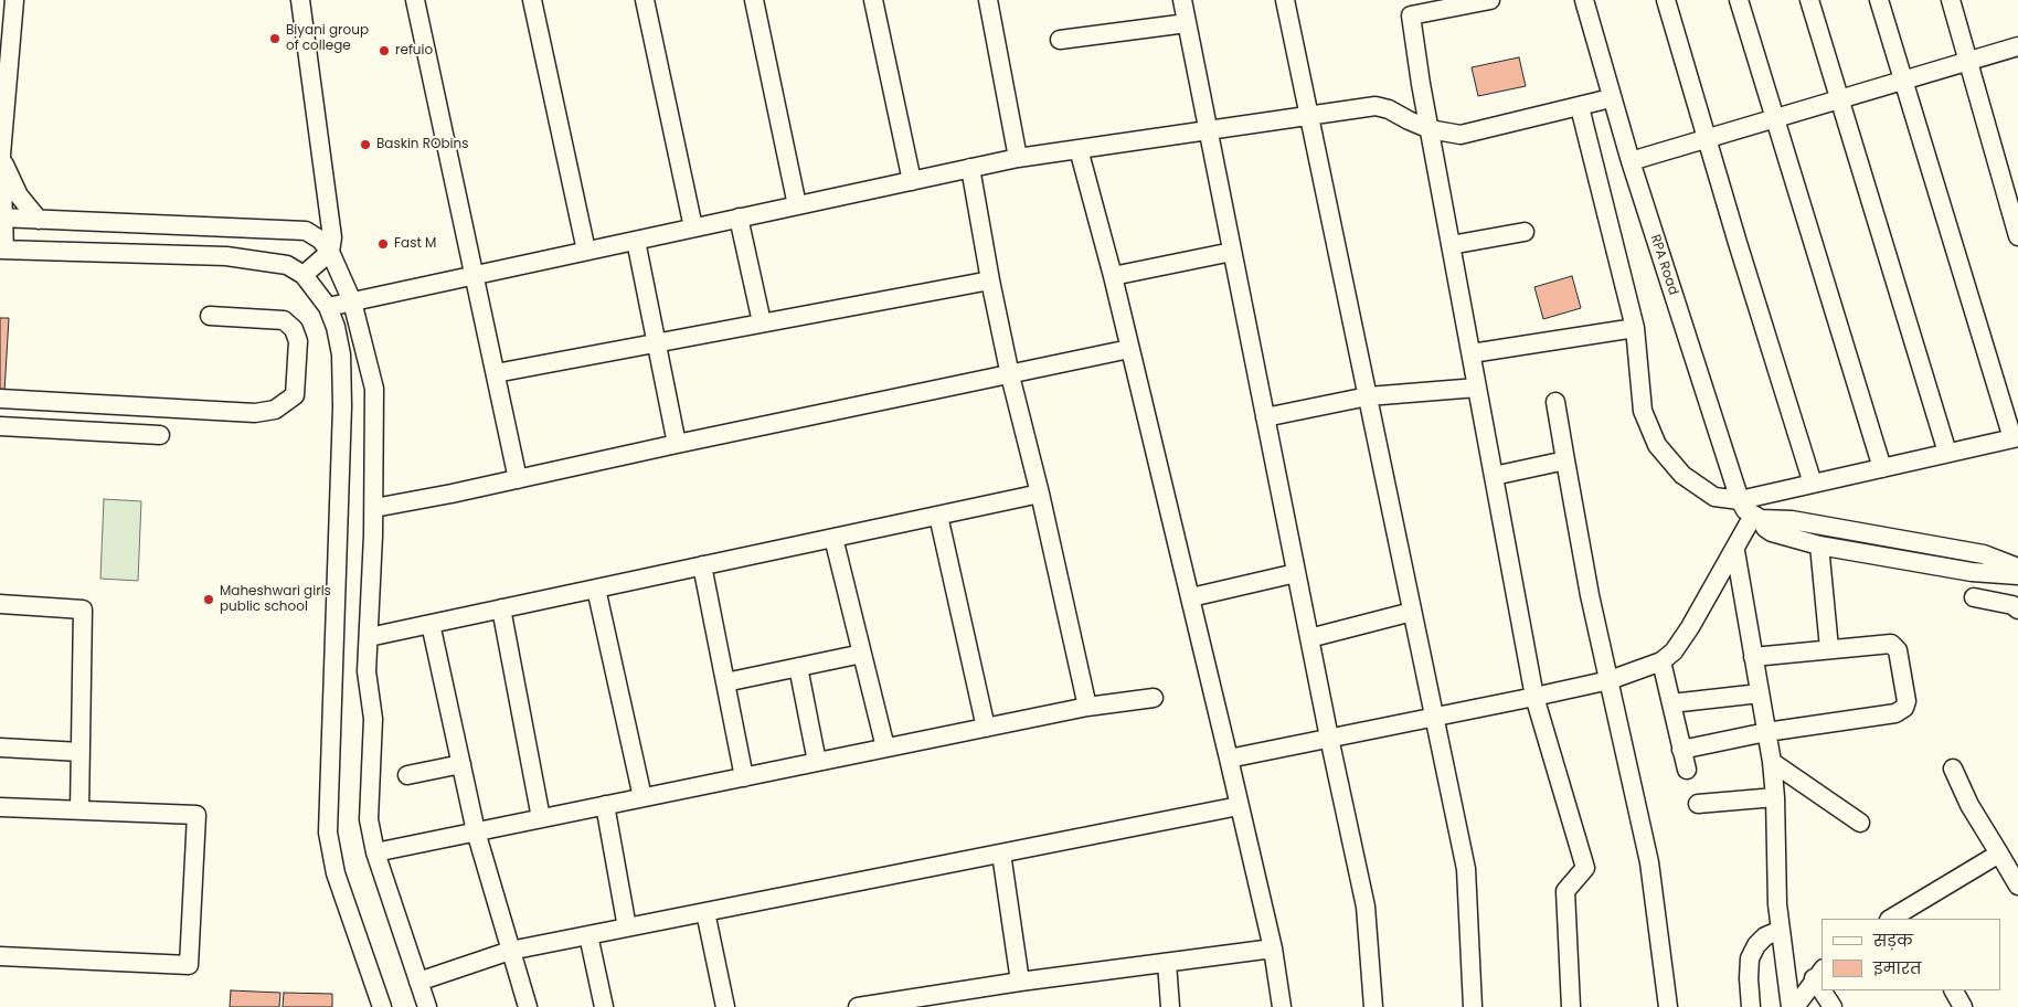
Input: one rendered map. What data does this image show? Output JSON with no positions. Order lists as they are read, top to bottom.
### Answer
{
  "streets": {
    "street": ["RPA Road"]
  },
  "places": [
    "Biyani group of college",
    "refuio",
    "Baskin RObins",
    "Fast M",
    "Maheshwari girls public school"
  ],
  "legend": ["सड़क", "इमारत"]
}
